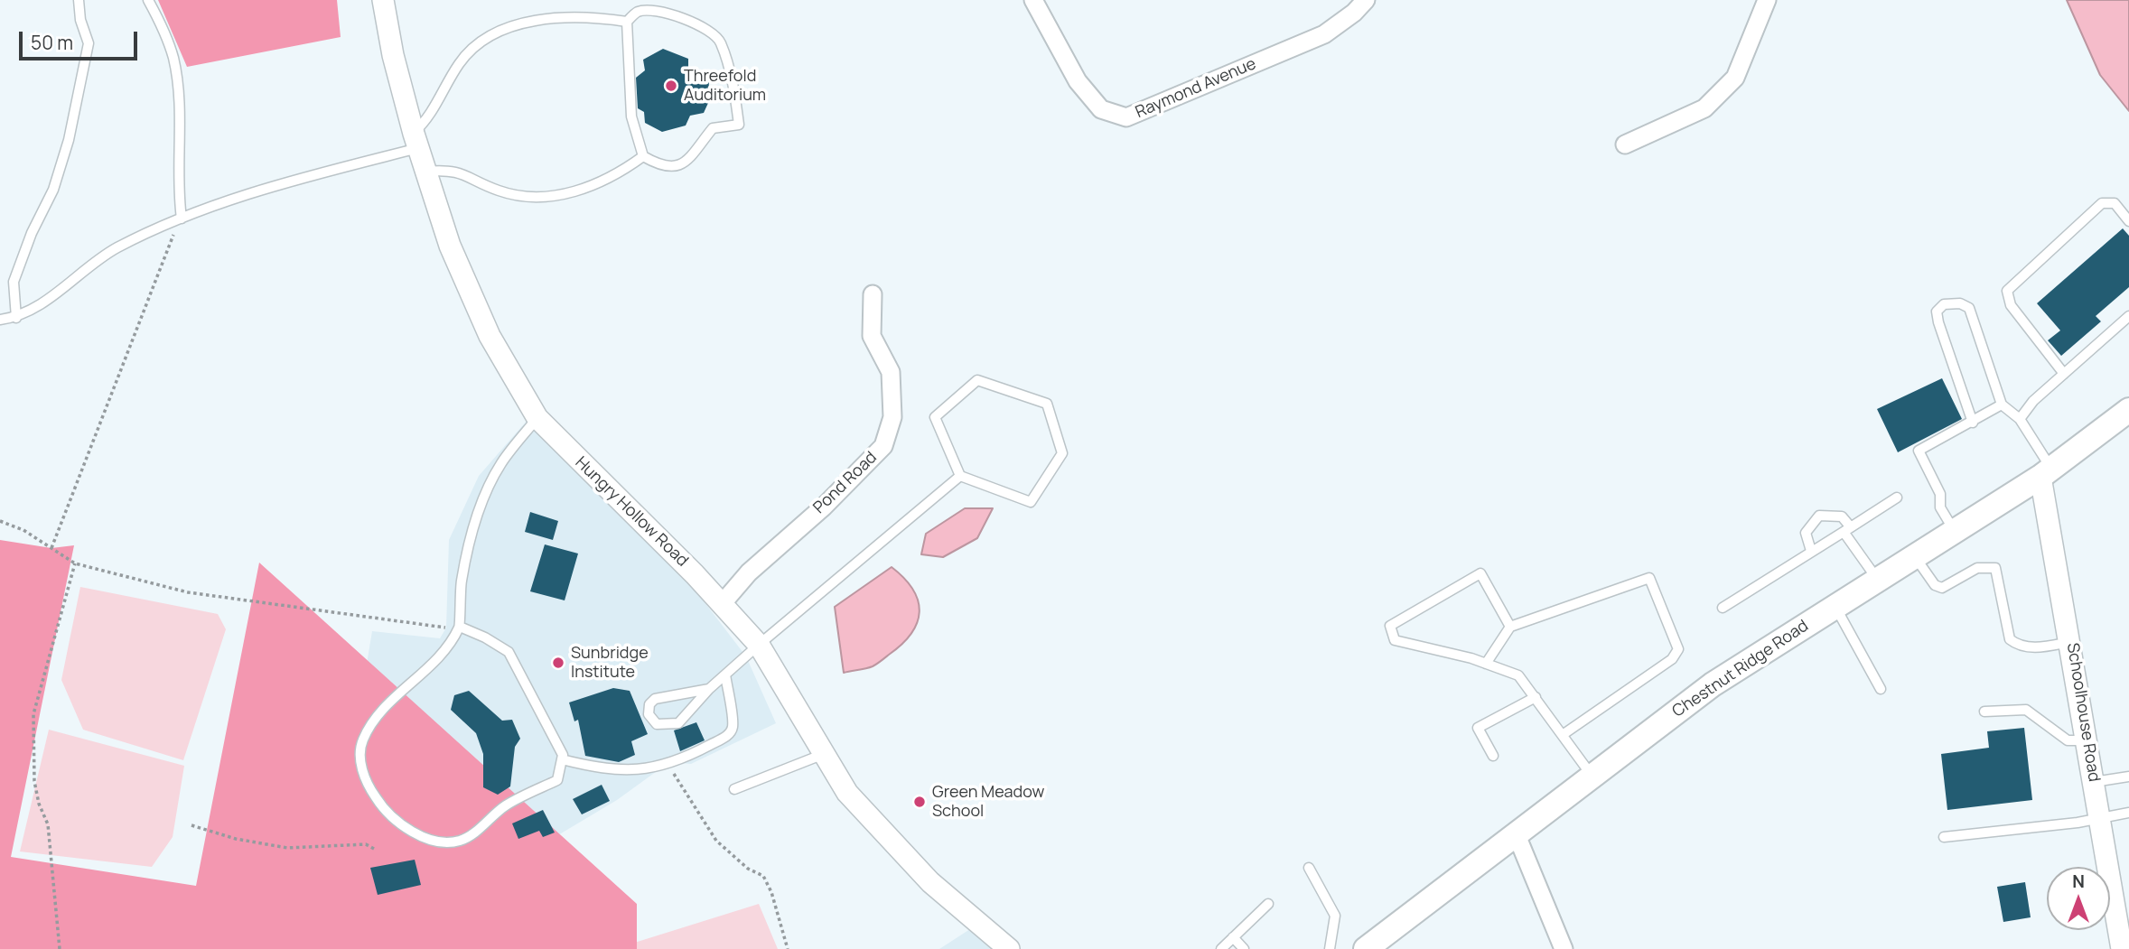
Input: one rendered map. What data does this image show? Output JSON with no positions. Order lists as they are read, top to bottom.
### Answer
{
  "streets": {
    "main road": ["Chestnut Ridge Road"],
    "street": [
      "Raymond Avenue",
      "Pond Road",
      "Hungry Hollow Road",
      "Schoolhouse Road"
    ]
  },
  "crossings": [
    ["Pond Road", "Hungry Hollow Road"],
    ["Chestnut Ridge Road", "Schoolhouse Road"]
  ],
  "places": ["Threefold Auditorium", "Sunbridge Institute", "Green Meadow School"],
  "scale_bar": "50 m",
  "north": "top"
}
